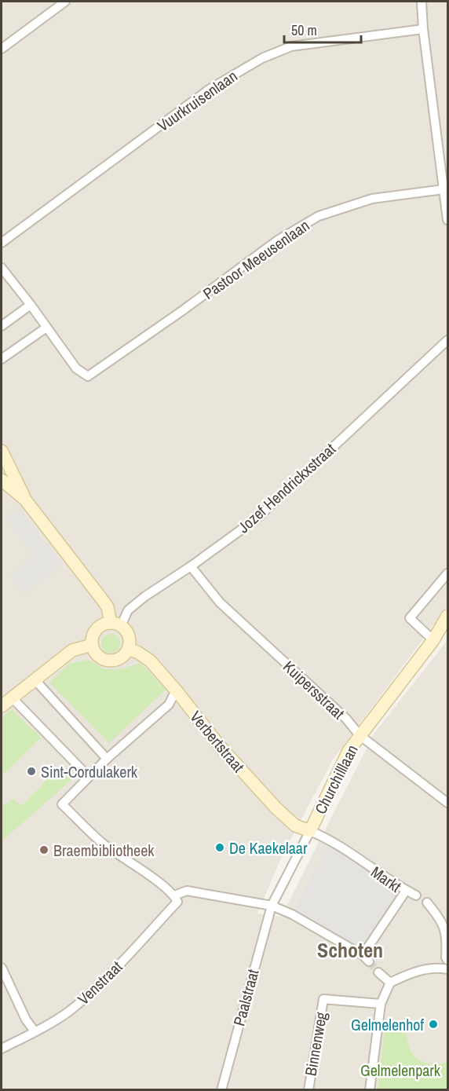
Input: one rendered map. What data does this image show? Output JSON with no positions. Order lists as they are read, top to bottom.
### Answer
{
  "streets": {
    "street": [
      "Vuurkruisenlaan",
      "Pastoor Meeusenlaan",
      "Jozef Hendrickxstraat",
      "Kuipersstraat",
      "Verbertstraat",
      "Churchilllaan",
      "Markt",
      "Venstraat",
      "Paalstraat",
      "Binnenweg"
    ]
  },
  "crossings": [
    ["Jozef Hendrickxstraat", "Kuipersstraat"],
    ["Jozef Hendrickxstraat", "Verbertstraat"],
    ["Kuipersstraat", "Churchilllaan"],
    ["Verbertstraat", "Churchilllaan"],
    ["Verbertstraat", "Markt"],
    ["Churchilllaan", "Markt"],
    ["Churchilllaan", "Paalstraat"],
    ["Markt", "Venstraat"],
    ["Markt", "Paalstraat"]
  ],
  "districts": ["Schoten"],
  "parks": ["Gelmelenpark"],
  "places": [
    "Sint-Cordulakerk",
    "De Kaekelaar",
    "Braembibliotheek",
    "Gelmelenhof"
  ],
  "scale_bar": "50 m"
}
